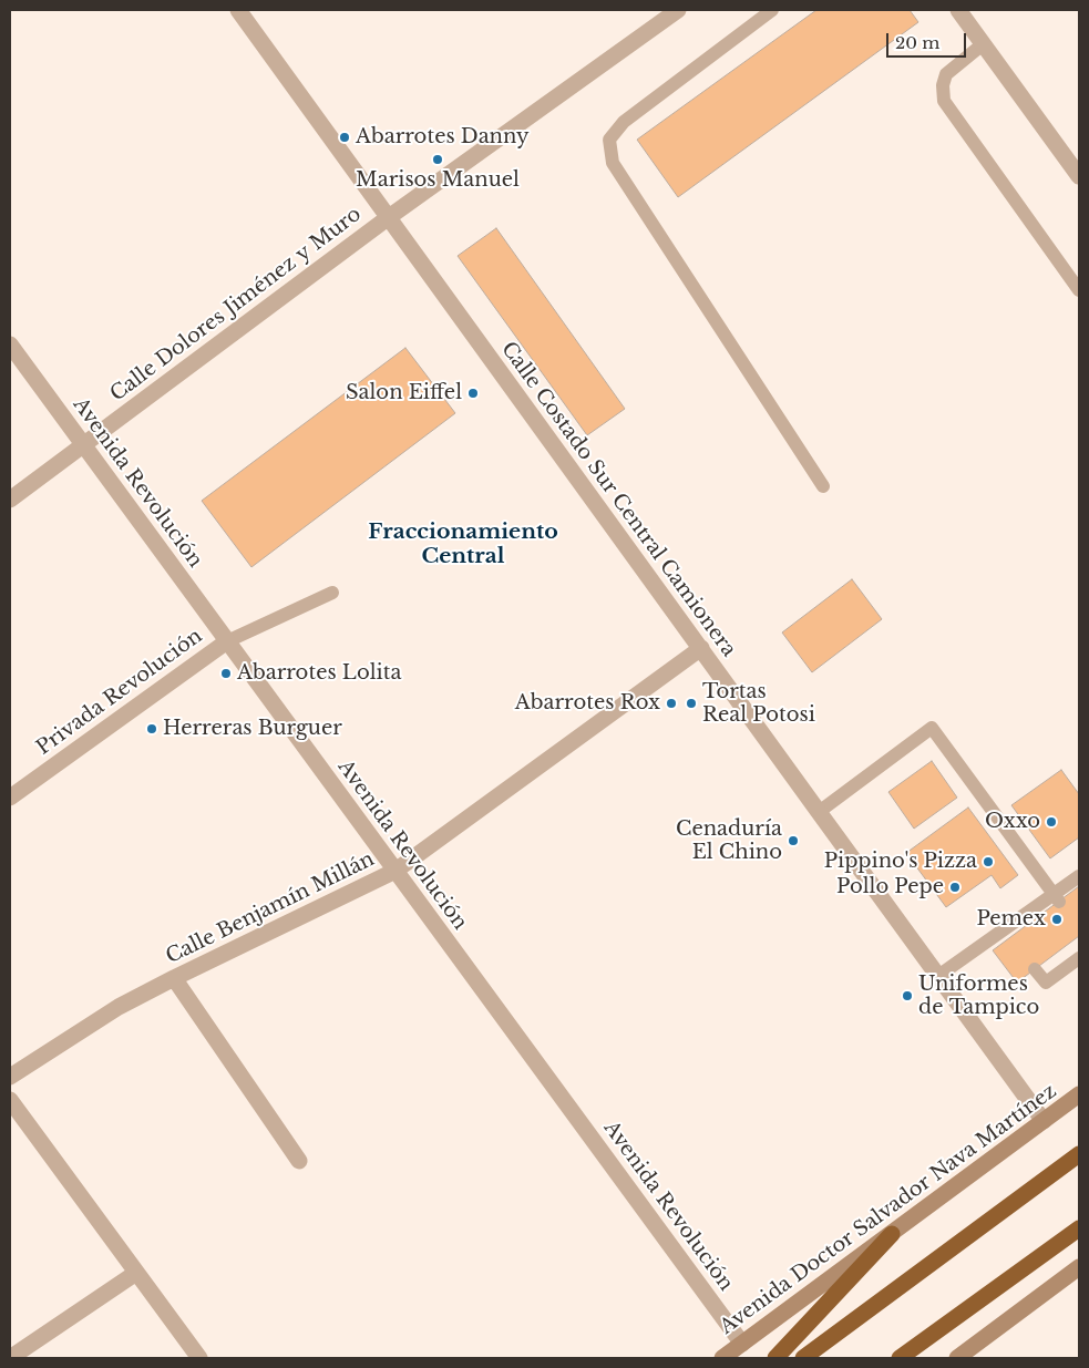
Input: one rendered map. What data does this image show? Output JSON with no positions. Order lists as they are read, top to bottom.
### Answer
{
  "streets": {
    "main road": ["Avenida Doctor Salvador Nava Martínez"],
    "street": [
      "Calle Dolores Jiménez y Muro",
      "Avenida Revolución",
      "Calle Costado Sur Central Camionera",
      "Privada Revolución",
      "Calle Benjamín Millán"
    ]
  },
  "crossings": [
    ["Calle Dolores Jiménez y Muro", "Avenida Revolución"],
    ["Calle Dolores Jiménez y Muro", "Calle Costado Sur Central Camionera"],
    ["Avenida Revolución", "Privada Revolución"],
    ["Avenida Revolución", "Calle Benjamín Millán"],
    ["Avenida Revolución", "Avenida Doctor Salvador Nava Martínez"],
    ["Calle Costado Sur Central Camionera", "Calle Benjamín Millán"],
    ["Calle Costado Sur Central Camionera", "Avenida Doctor Salvador Nava Martínez"]
  ],
  "districts": ["Fraccionamiento Central"],
  "places": [
    "Abarrotes Danny",
    "Marisos Manuel",
    "Salon Eiffel",
    "Abarrotes Lolita",
    "Abarrotes Rox",
    "Tortas Real Potosi",
    "Herreras Burguer",
    "Oxxo",
    "Cenaduría El Chino",
    "Pippino's Pizza",
    "Pollo Pepe",
    "Pemex",
    "Uniformes de Tampico"
  ],
  "scale_bar": "20 m"
}
